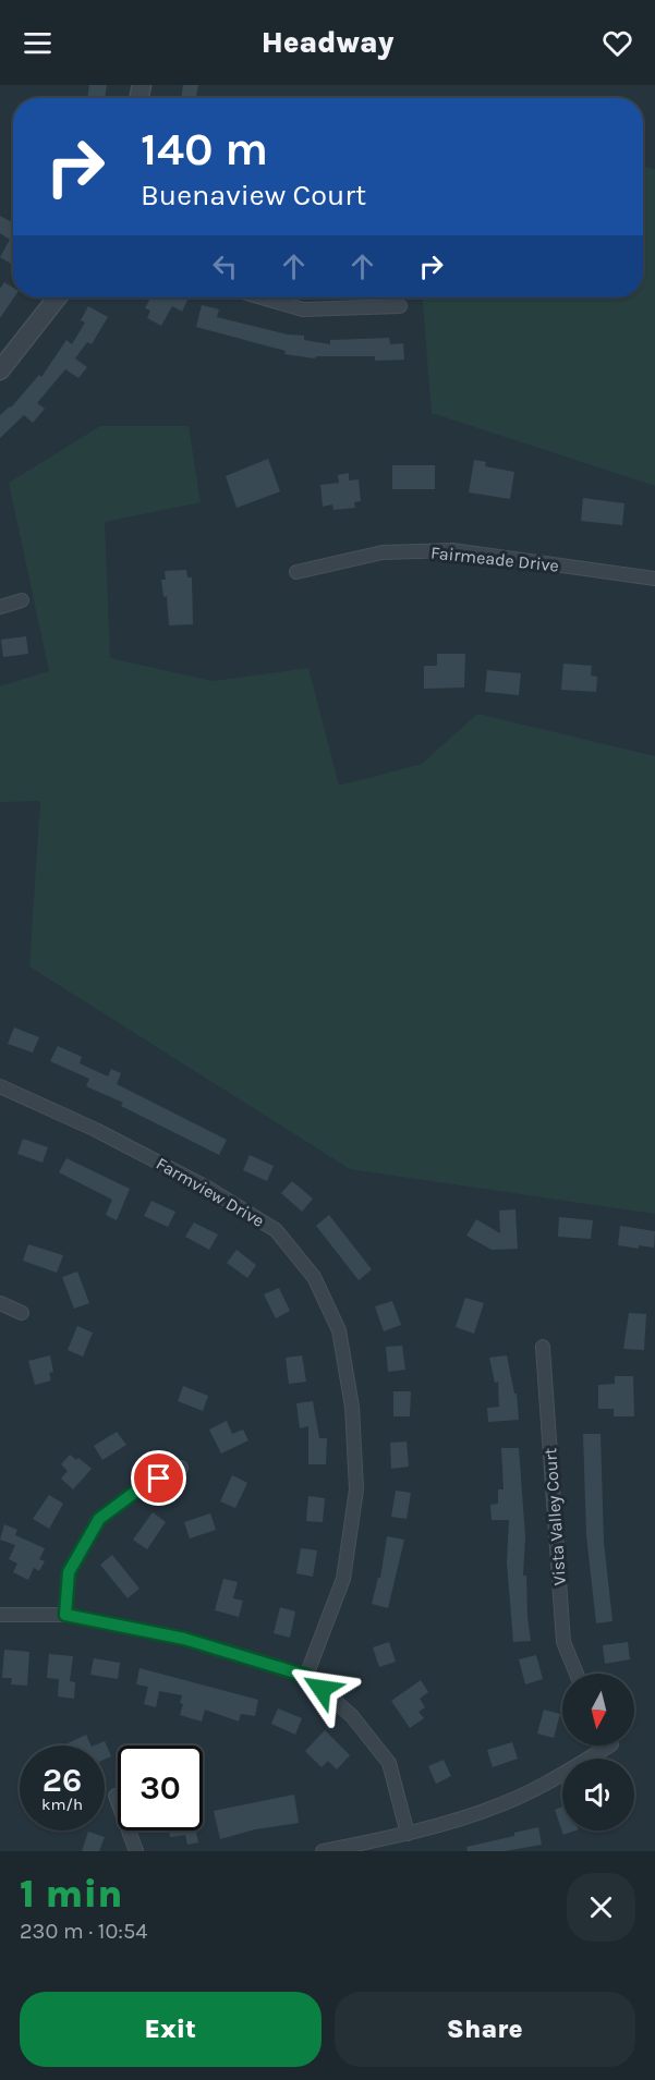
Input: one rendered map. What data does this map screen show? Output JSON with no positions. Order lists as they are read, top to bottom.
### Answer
{
  "streets": {
    "street": ["Fairmeade Drive", "Farmview Drive", "Vista Valley Court"]
  },
  "north": "bottom",
  "page": {
    "header": "Headway",
    "turn": ["140 m", "Buenaview Court"],
    "speed": "26 km/h",
    "limit": "30",
    "heading": ["1 min", "230 m · 10:54"],
    "buttons": ["Exit", "Share"]
  }
}
